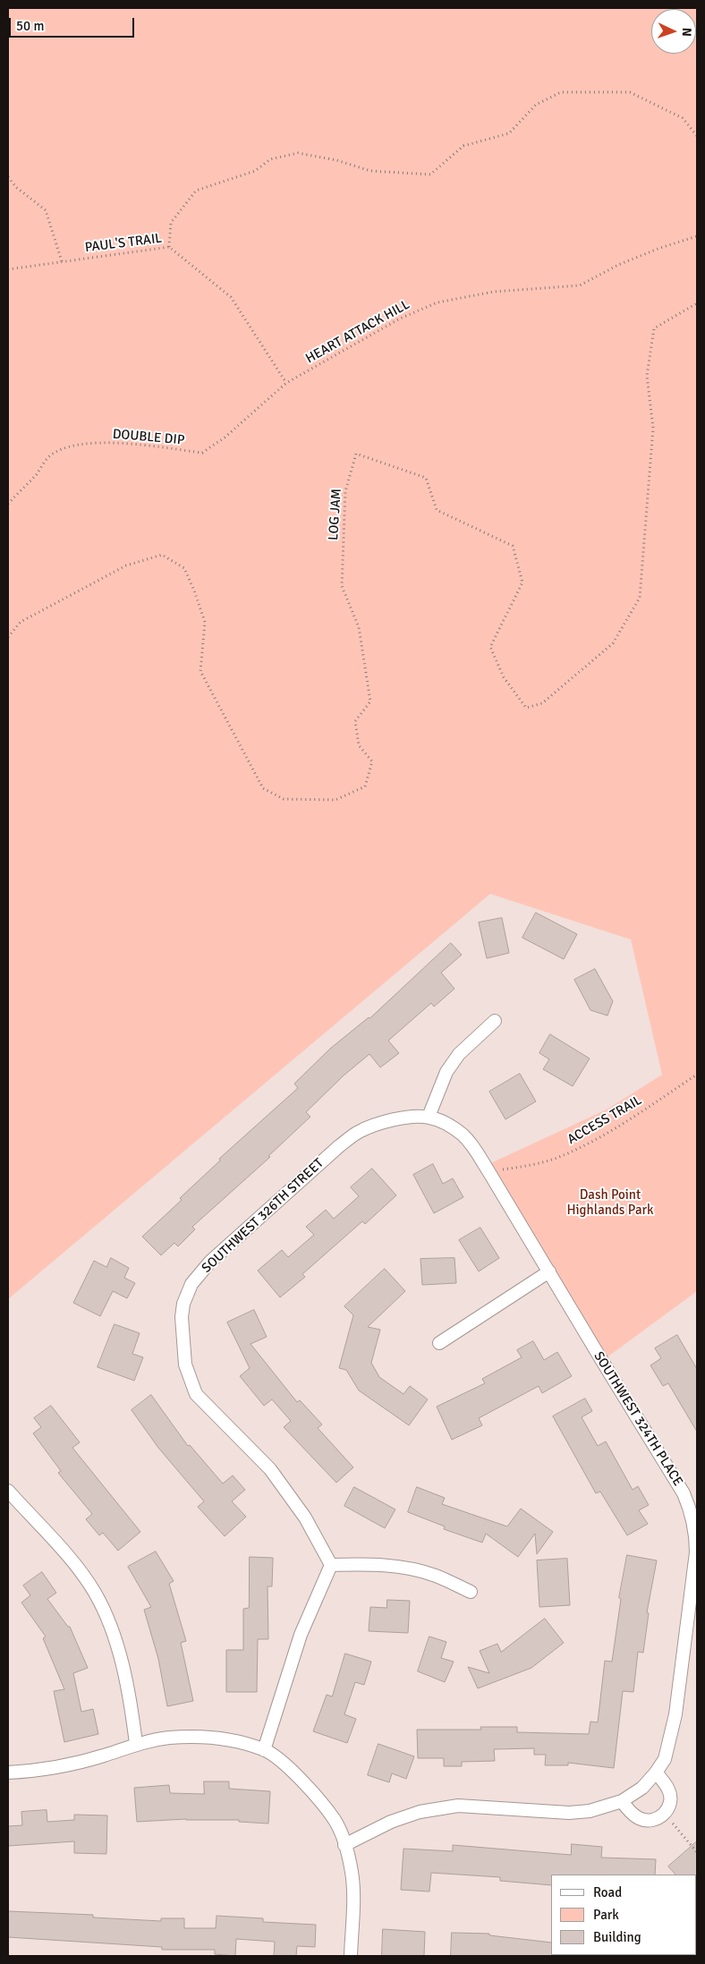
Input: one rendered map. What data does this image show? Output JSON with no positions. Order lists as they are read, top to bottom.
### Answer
{
  "streets": {
    "street": ["SOUTHWEST 326TH STREET", "SOUTHWEST 324TH PLACE"],
    "path": [
      "PAUL'S TRAIL",
      "HEART ATTACK HILL",
      "DOUBLE DIP",
      "LOG JAM",
      "ACCESS TRAIL"
    ]
  },
  "crossings": [
    ["PAUL'S TRAIL", "HEART ATTACK HILL"],
    ["PAUL'S TRAIL", "DOUBLE DIP"],
    ["HEART ATTACK HILL", "DOUBLE DIP"],
    ["ACCESS TRAIL", "SOUTHWEST 324TH PLACE"],
    ["SOUTHWEST 326TH STREET", "SOUTHWEST 324TH PLACE"]
  ],
  "parks": ["Dash Point Highlands Park"],
  "legend": ["Road", "Park", "Building"],
  "scale_bar": "50 m",
  "north": "right"
}
